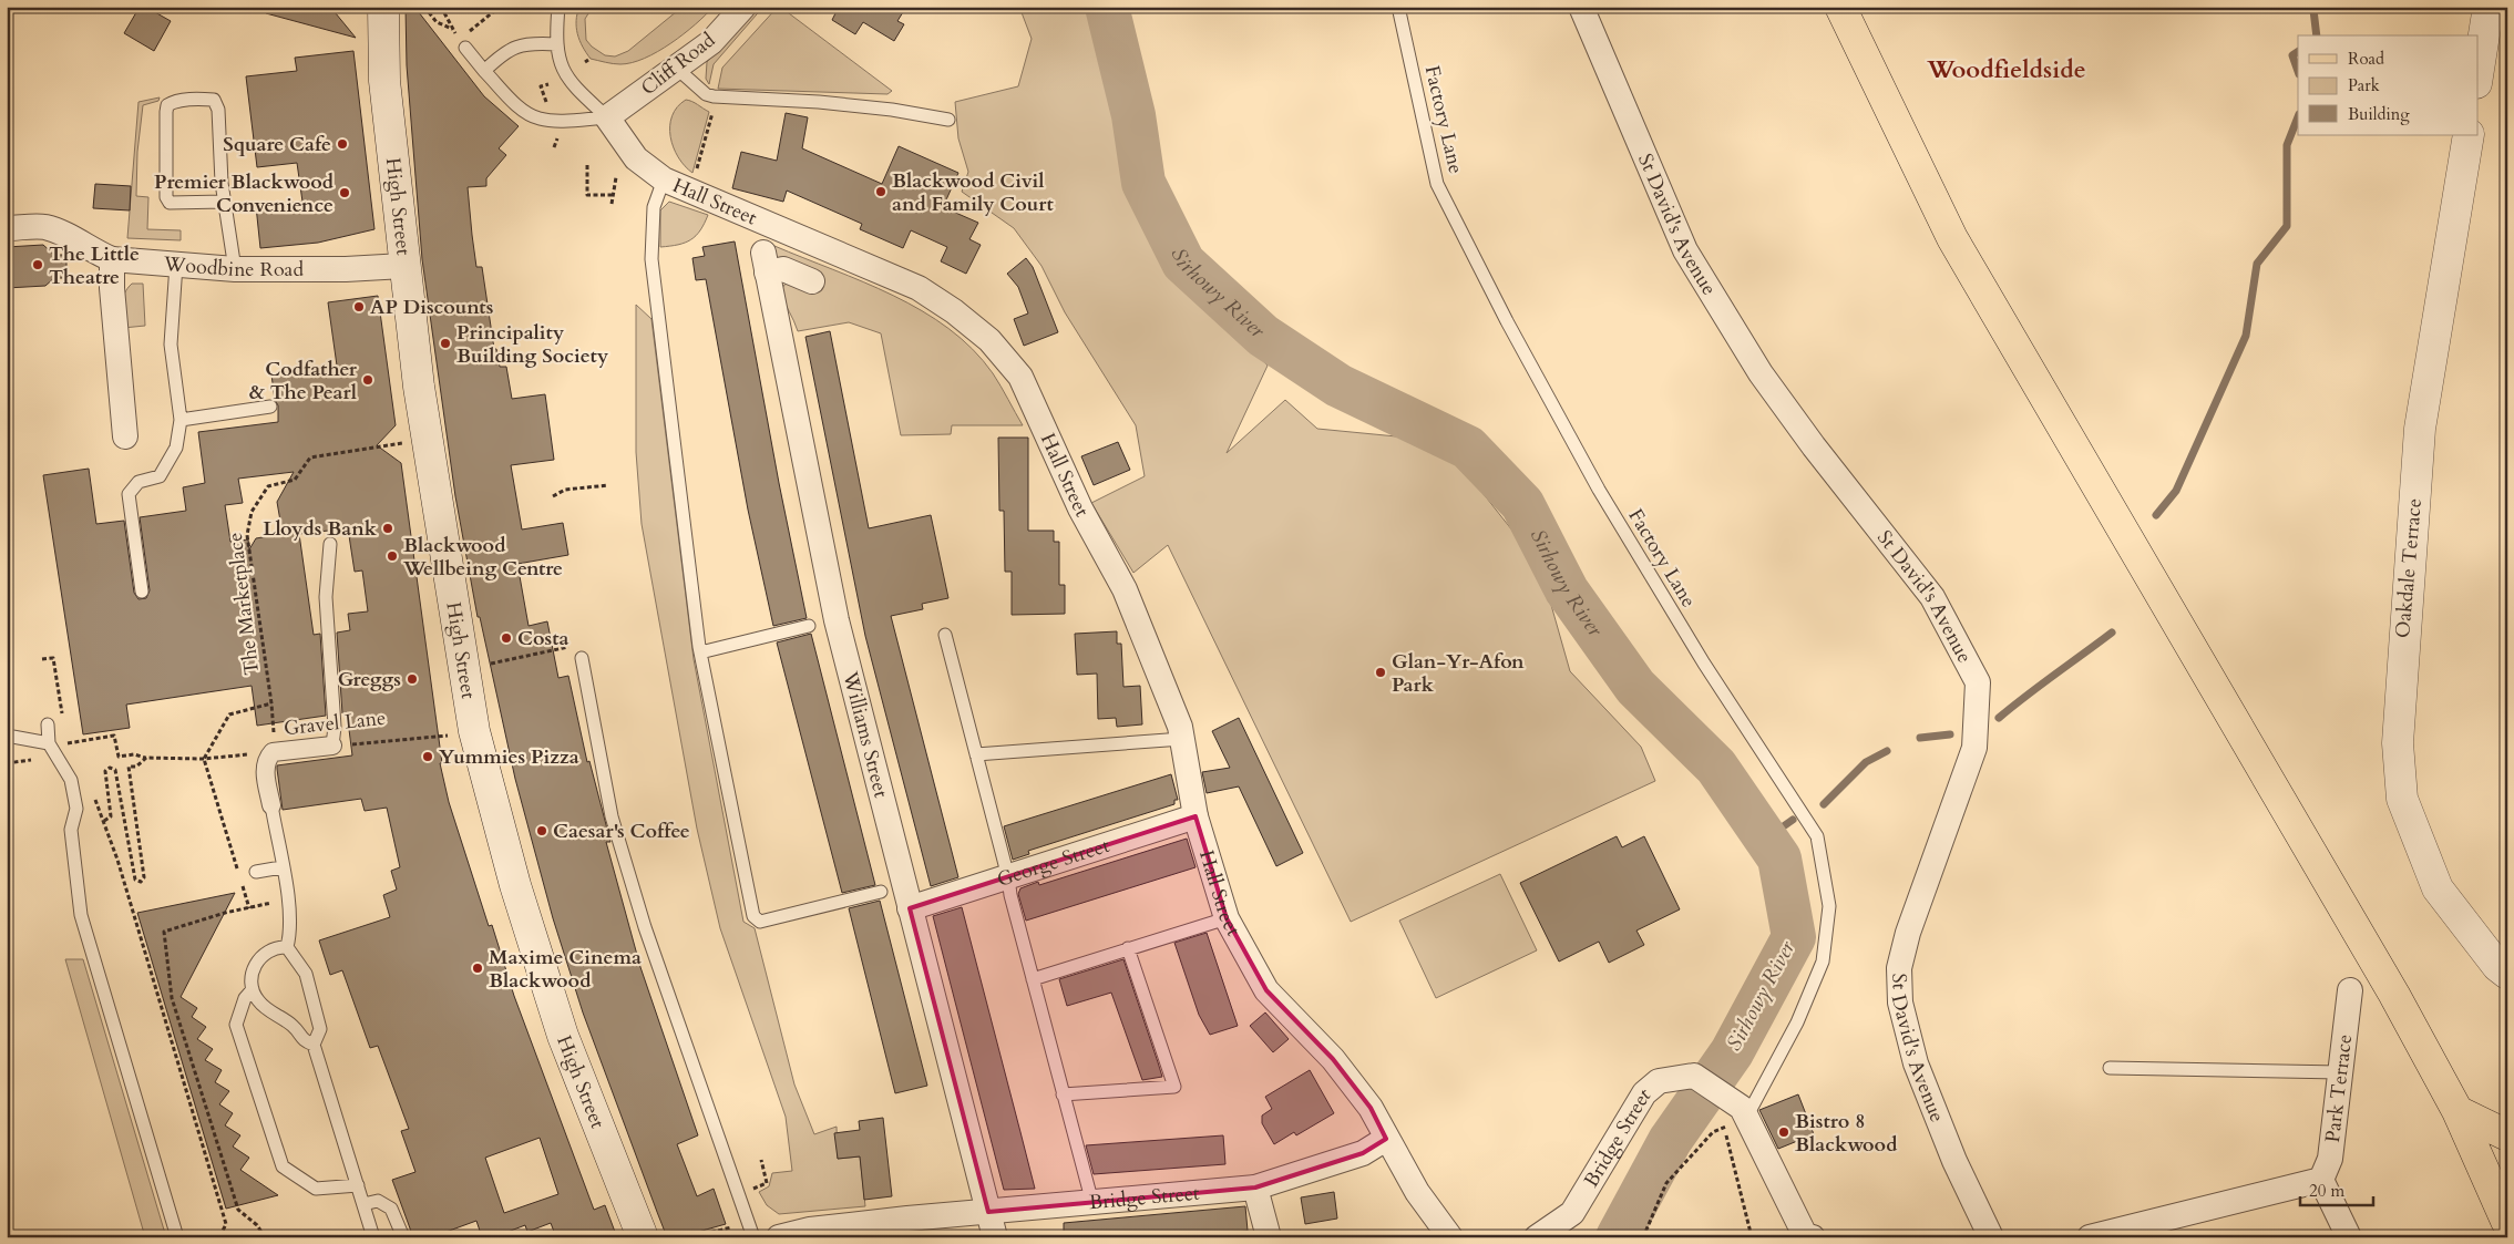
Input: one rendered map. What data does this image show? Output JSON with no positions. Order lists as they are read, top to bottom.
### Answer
{
  "streets": {
    "main road": ["High Street", "Oakdale Terrace"],
    "street": [
      "Cliff Road",
      "Hall Street",
      "St David's Avenue",
      "Woodbine Road",
      "Gravel Lane",
      "Williams Street",
      "George Street",
      "Park Terrace",
      "Bridge Street"
    ],
    "lane": ["Factory Lane"],
    "path": ["The Marketplace"]
  },
  "crossings": [
    ["Cliff Road", "Hall Street"],
    ["Factory Lane", "Bridge Street"],
    ["Hall Street", "George Street"],
    ["Hall Street", "Bridge Street"],
    ["High Street", "Woodbine Road"],
    ["The Marketplace", "Gravel Lane"],
    ["Williams Street", "George Street"],
    ["Williams Street", "Bridge Street"]
  ],
  "districts": ["Woodfieldside"],
  "water": ["Sirhowy River"],
  "places": [
    "Square Cafe",
    "Blackwood Civil and Family Court",
    "Premier Blackwood Convenience",
    "The Little Theatre",
    "AP Discounts",
    "Principality Building Society",
    "Codfather & The Pearl",
    "Lloyds Bank",
    "Blackwood Wellbeing Centre",
    "Costa",
    "Glan-Yr-Afon Park",
    "Greggs",
    "Yummies Pizza",
    "Caesar's Coffee",
    "Maxime Cinema Blackwood",
    "Bistro 8 Blackwood"
  ],
  "legend": ["Road", "Park", "Building"],
  "scale_bar": "20 m"
}
